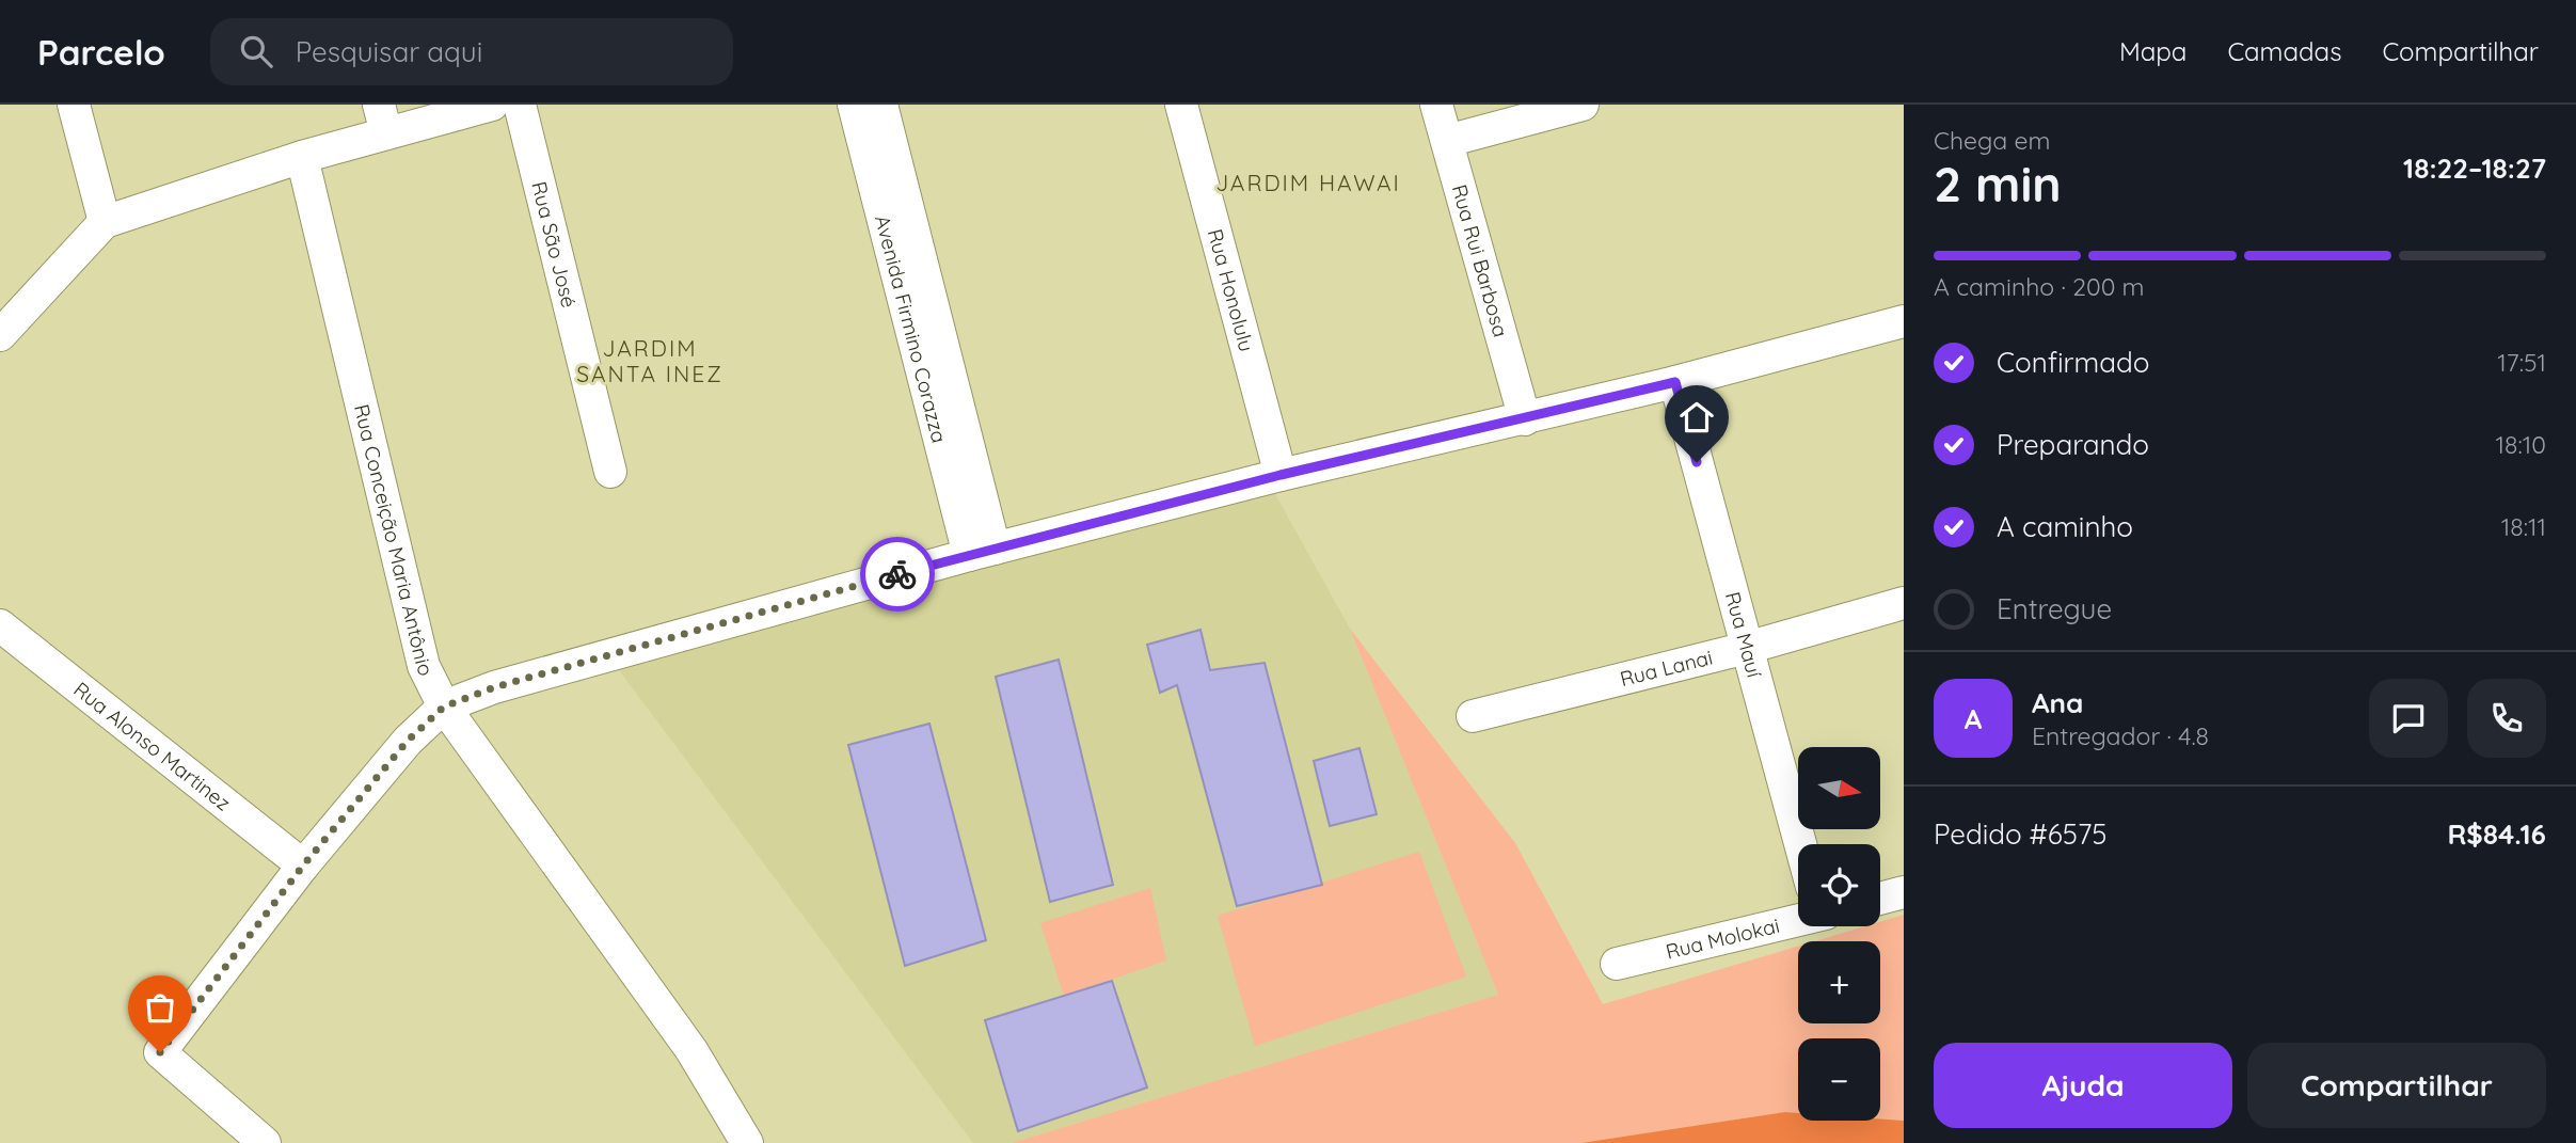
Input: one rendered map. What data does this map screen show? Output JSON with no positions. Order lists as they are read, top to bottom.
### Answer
{
  "streets": {
    "street": [
      "Rua São José",
      "Rua Rui Barbosa",
      "Rua Honolulu",
      "Avenida Firmino Corazza",
      "Rua Conceição Maria Antônio",
      "Rua Mauí",
      "Rua Lanai",
      "Rua Alonso Martinez",
      "Rua Molokai"
    ]
  },
  "crossings": [
    ["Rua Mauí", "Rua Lanai"]
  ],
  "districts": ["JARDIM HAWAI", "JARDIM SANTA INEZ"],
  "north": "right",
  "page": {
    "header": "Parcelo",
    "search": "Pesquisar aqui",
    "nav": ["Mapa", "Camadas", "Compartilhar"],
    "heading": ["2 min", "Chega em", "18:22–18:27"],
    "panel": [
      "Ana",
      "Entregador · 4.8",
      "Pedido #6575",
      "R$84.16"
    ],
    "bar": "A caminho · 200 m",
    "list": [
      ["Confirmado", "17:51"],
      ["Preparando", "18:10"],
      ["A caminho", "18:11"],
      "Entregue"
    ],
    "round": "A",
    "map_buttons": ["+", "−"],
    "buttons": ["Ajuda", "Compartilhar"]
  }
}
